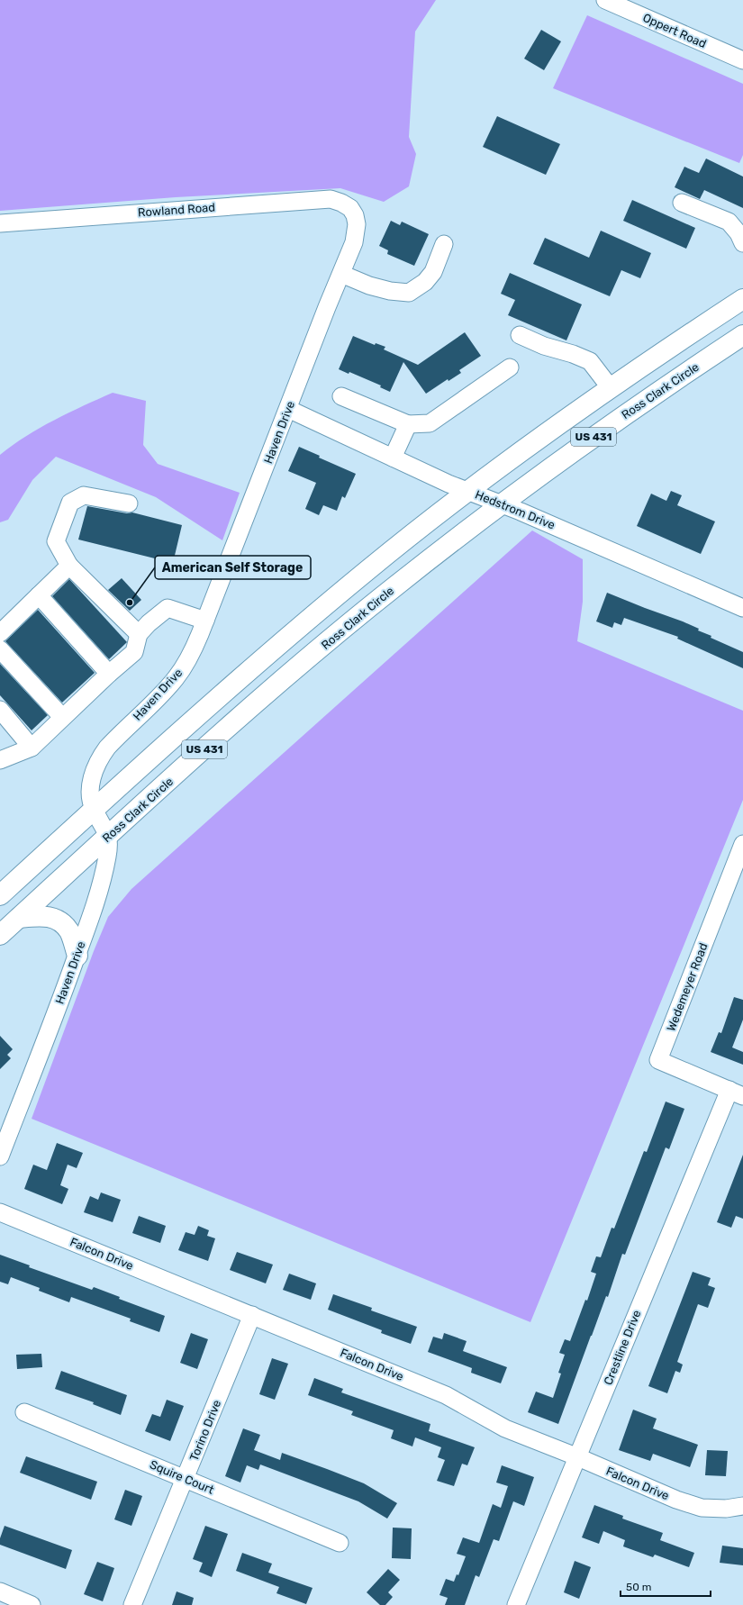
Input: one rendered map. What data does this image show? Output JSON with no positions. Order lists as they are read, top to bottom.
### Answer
{
  "streets": {
    "highway": ["Ross Clark Circle", "US 431"],
    "street": [
      "Oppert Road",
      "Rowland Road",
      "Haven Drive",
      "Hedstrom Drive",
      "Wedemeyer Road",
      "Falcon Drive",
      "Crestline Drive",
      "Torino Drive",
      "Squire Court"
    ]
  },
  "crossings": [
    ["Rowland Road", "Haven Drive"],
    ["Ross Clark Circle", "Haven Drive"],
    ["Ross Clark Circle", "Hedstrom Drive"],
    ["Haven Drive", "US 431"],
    ["Haven Drive", "Hedstrom Drive"],
    ["US 431", "Hedstrom Drive"],
    ["Wedemeyer Road", "Crestline Drive"],
    ["Falcon Drive", "Crestline Drive"],
    ["Falcon Drive", "Torino Drive"],
    ["Torino Drive", "Squire Court"]
  ],
  "places": ["American Self Storage"],
  "scale_bar": "50 m"
}
